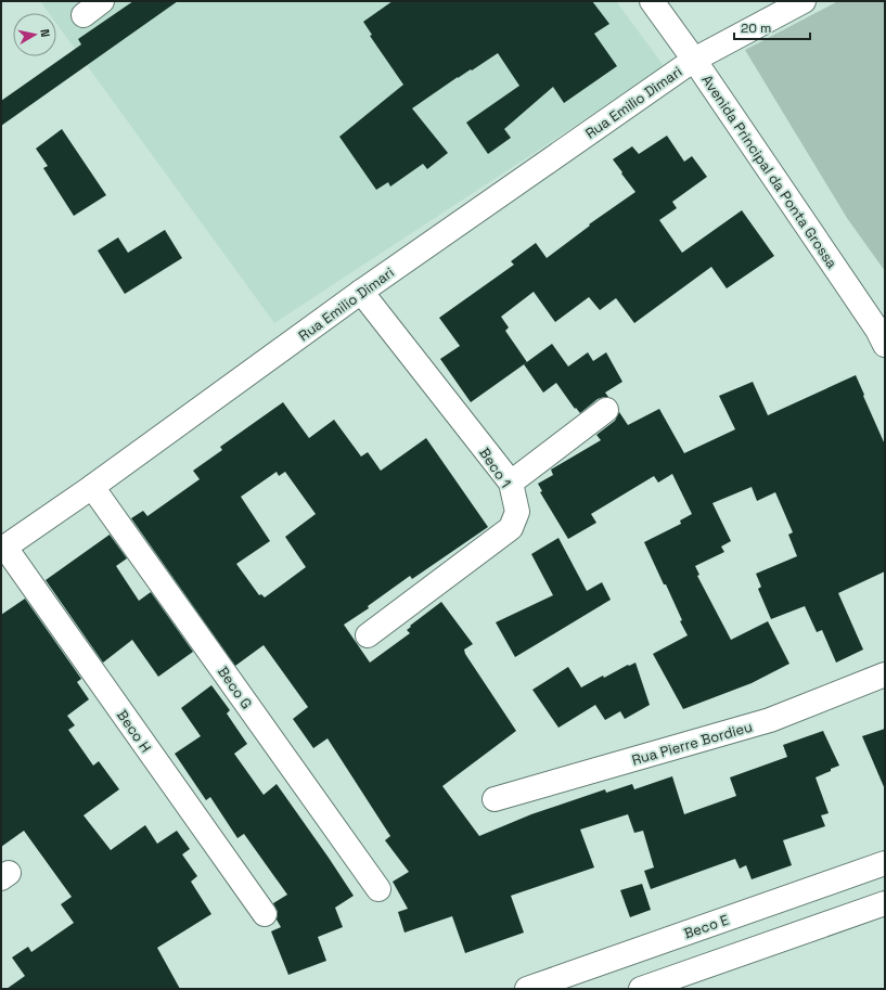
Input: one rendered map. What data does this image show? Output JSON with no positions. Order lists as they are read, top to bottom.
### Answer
{
  "streets": {
    "street": [
      "Rua Emilio Dimari",
      "Avenida Principal da Ponta Grossa",
      "Beco 1",
      "Beco G",
      "Beco H",
      "Rua Pierre Bordieu",
      "Beco E"
    ]
  },
  "crossings": [
    ["Rua Emilio Dimari", "Avenida Principal da Ponta Grossa"],
    ["Rua Emilio Dimari", "Beco 1"],
    ["Rua Emilio Dimari", "Beco G"],
    ["Rua Emilio Dimari", "Beco H"]
  ],
  "scale_bar": "20 m",
  "north": "right"
}
